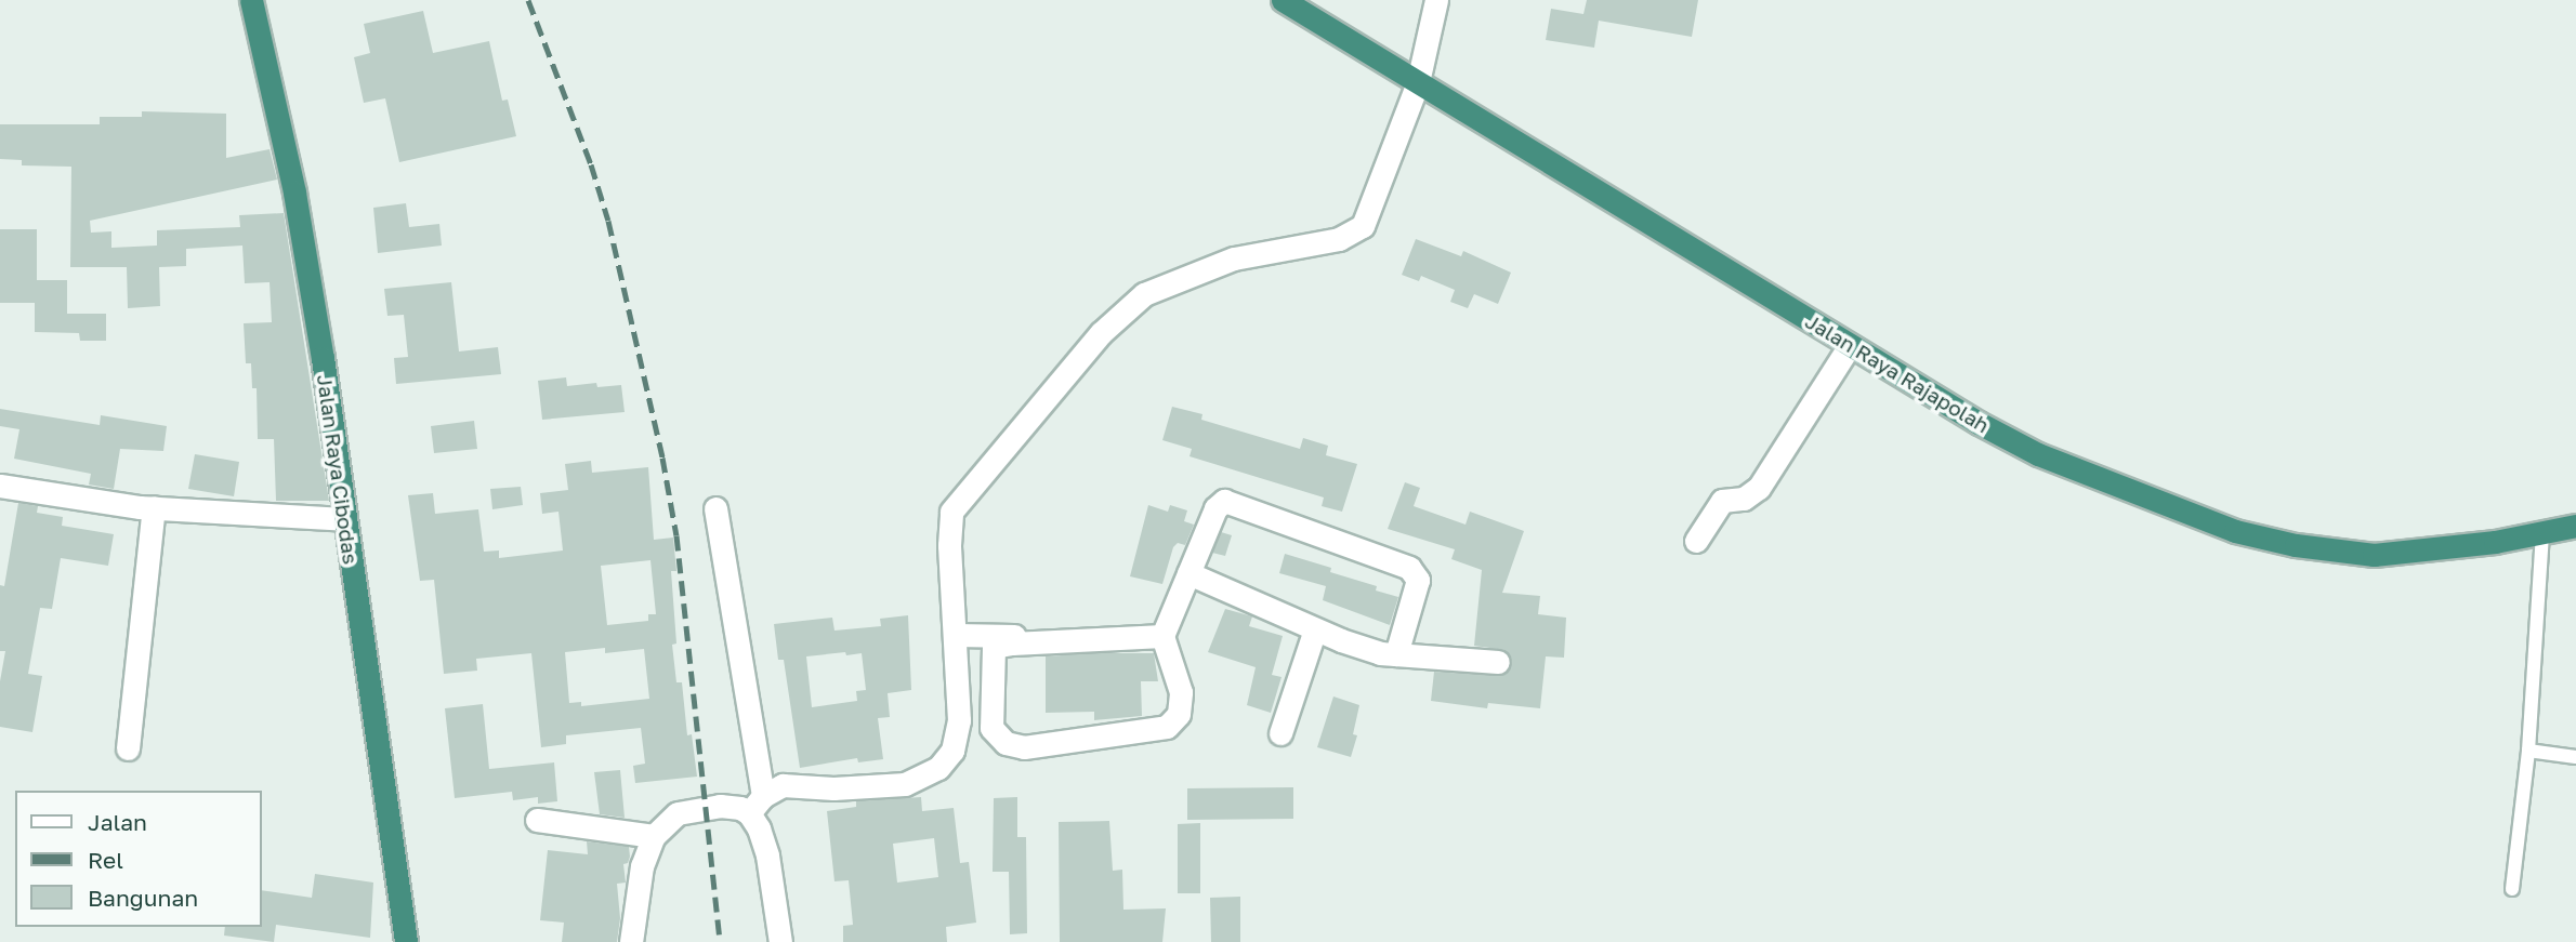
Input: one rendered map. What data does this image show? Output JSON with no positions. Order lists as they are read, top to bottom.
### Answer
{
  "streets": {
    "highway": ["Jalan Raya Rajapolah", "Jalan Raya Cibodas"]
  },
  "legend": ["Jalan", "Rel", "Bangunan"]
}
